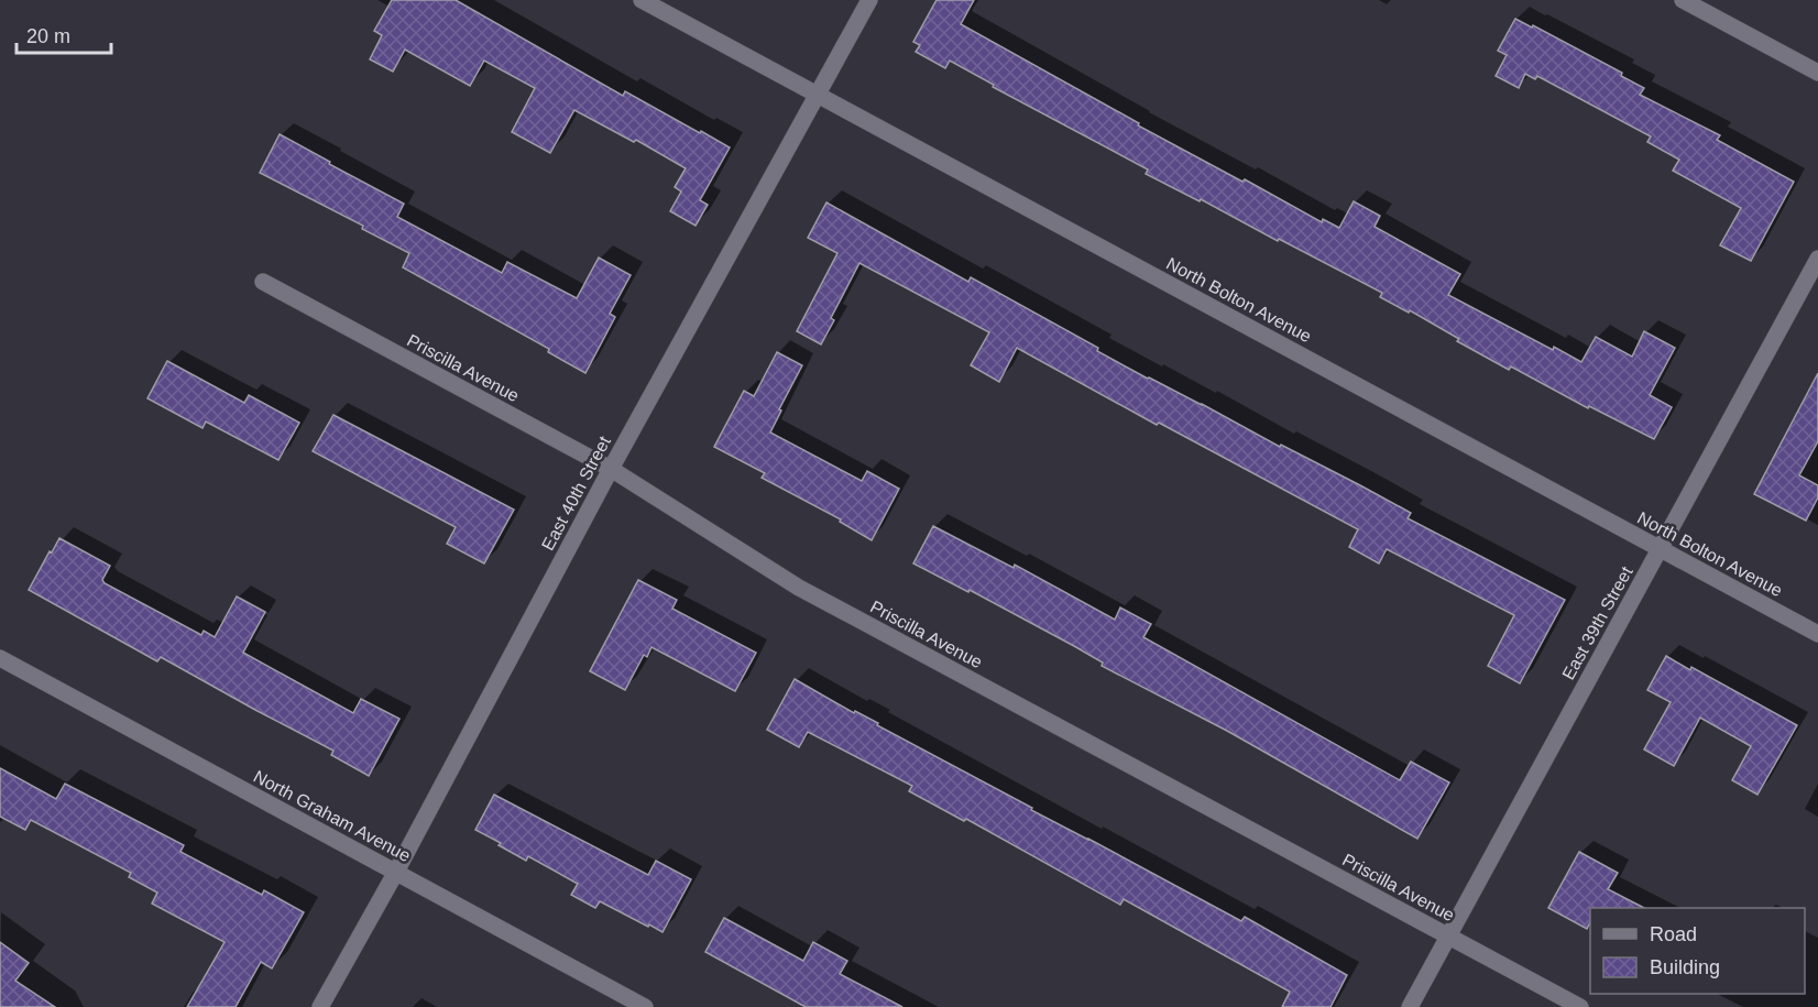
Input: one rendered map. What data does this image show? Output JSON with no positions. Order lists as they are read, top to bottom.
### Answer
{
  "streets": {
    "street": [
      "North Bolton Avenue",
      "Priscilla Avenue",
      "East 40th Street",
      "East 39th Street",
      "North Graham Avenue"
    ]
  },
  "crossings": [
    ["North Bolton Avenue", "East 40th Street"],
    ["North Bolton Avenue", "East 39th Street"],
    ["Priscilla Avenue", "East 40th Street"],
    ["Priscilla Avenue", "East 39th Street"],
    ["East 40th Street", "North Graham Avenue"]
  ],
  "legend": ["Road", "Building"],
  "scale_bar": "20 m"
}
